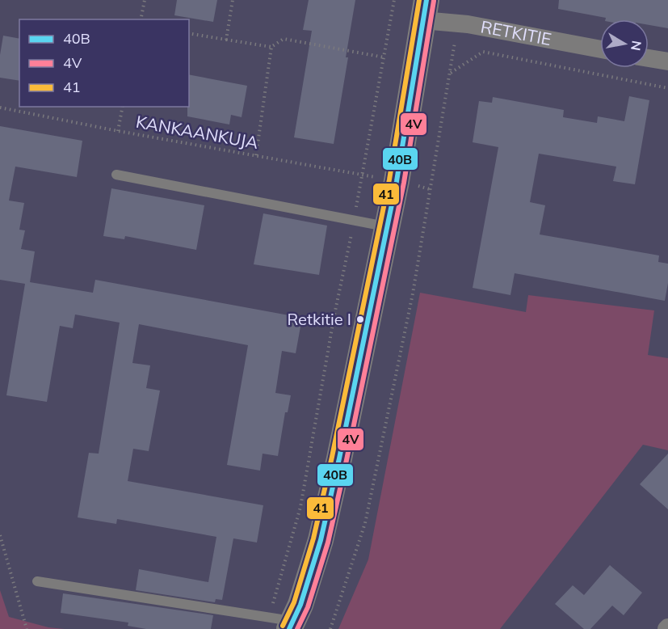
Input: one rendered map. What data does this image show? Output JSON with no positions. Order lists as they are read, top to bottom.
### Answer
{
  "streets": {
    "street": ["RETKITIE"],
    "path": ["KANKAANKUJA"]
  },
  "places": ["Retkitie I"],
  "lines": ["transit line 40B", "transit line 41", "transit line 4V"],
  "legend": ["40B", "4V", "41"],
  "north": "right"
}
